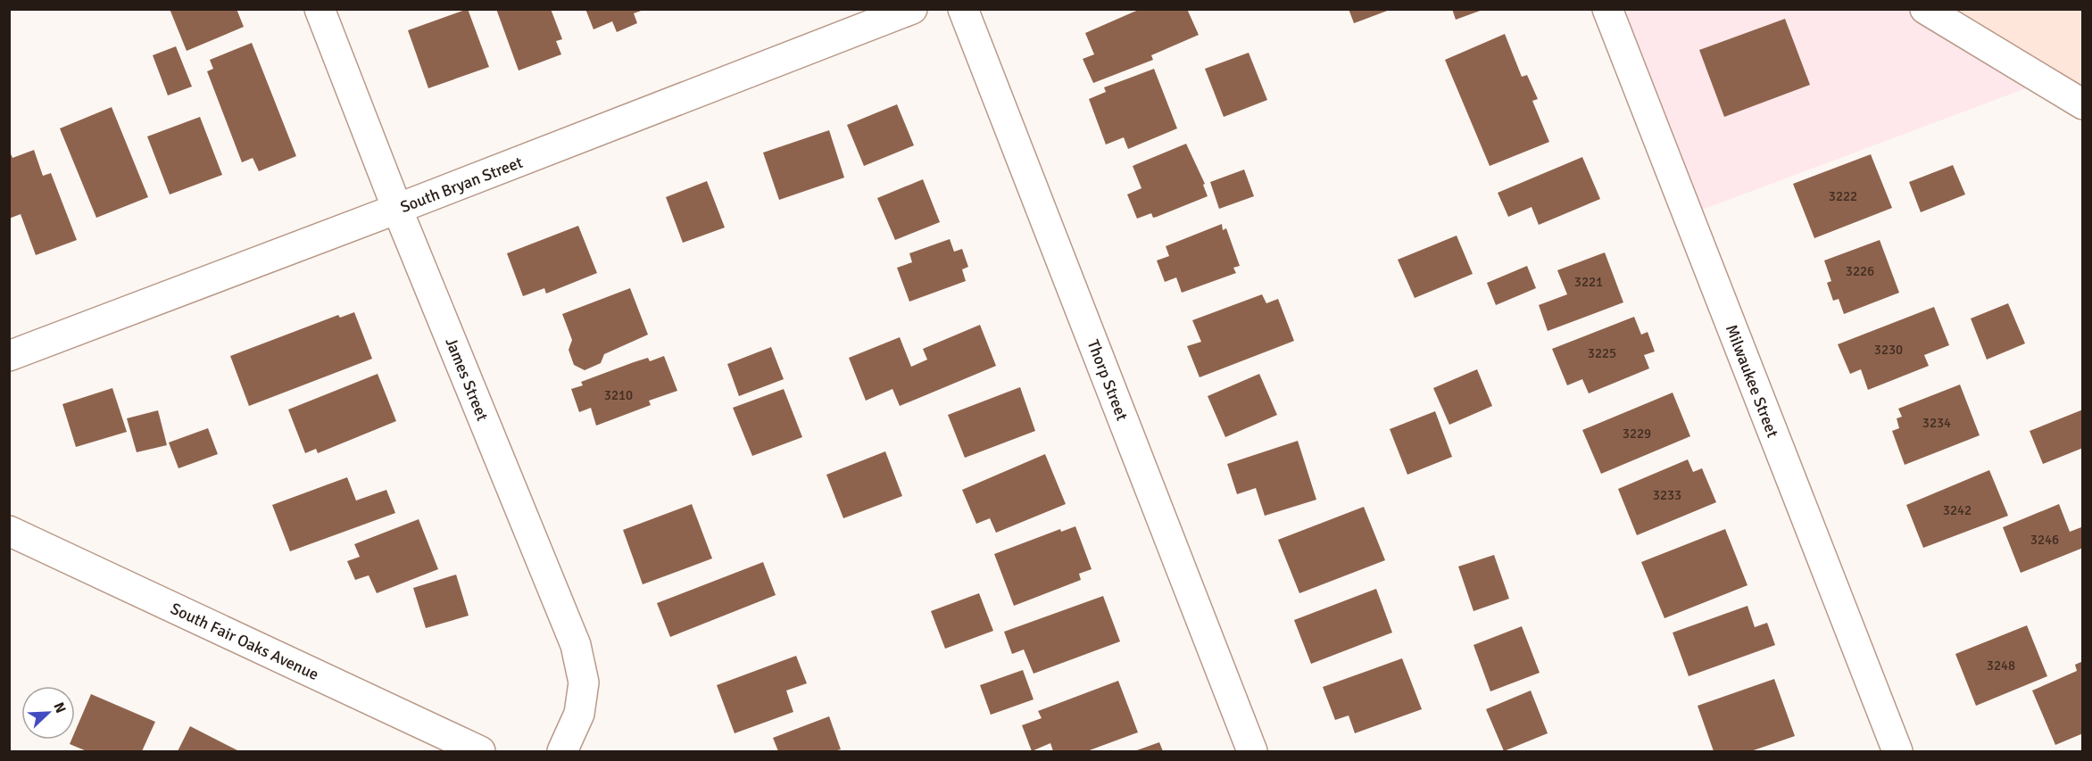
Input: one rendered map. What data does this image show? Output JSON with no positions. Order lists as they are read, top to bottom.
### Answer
{
  "streets": {
    "street": [
      "South Bryan Street",
      "James Street",
      "Thorp Street",
      "Milwaukee Street",
      "South Fair Oaks Avenue"
    ]
  },
  "crossings": [
    ["South Bryan Street", "James Street"]
  ],
  "house_numbers": [
    "3222",
    "3226",
    "3221",
    "3230",
    "3225",
    "3210",
    "3234",
    "3229",
    "3233",
    "3242",
    "3246",
    "3248"
  ],
  "north": "top right"
}
